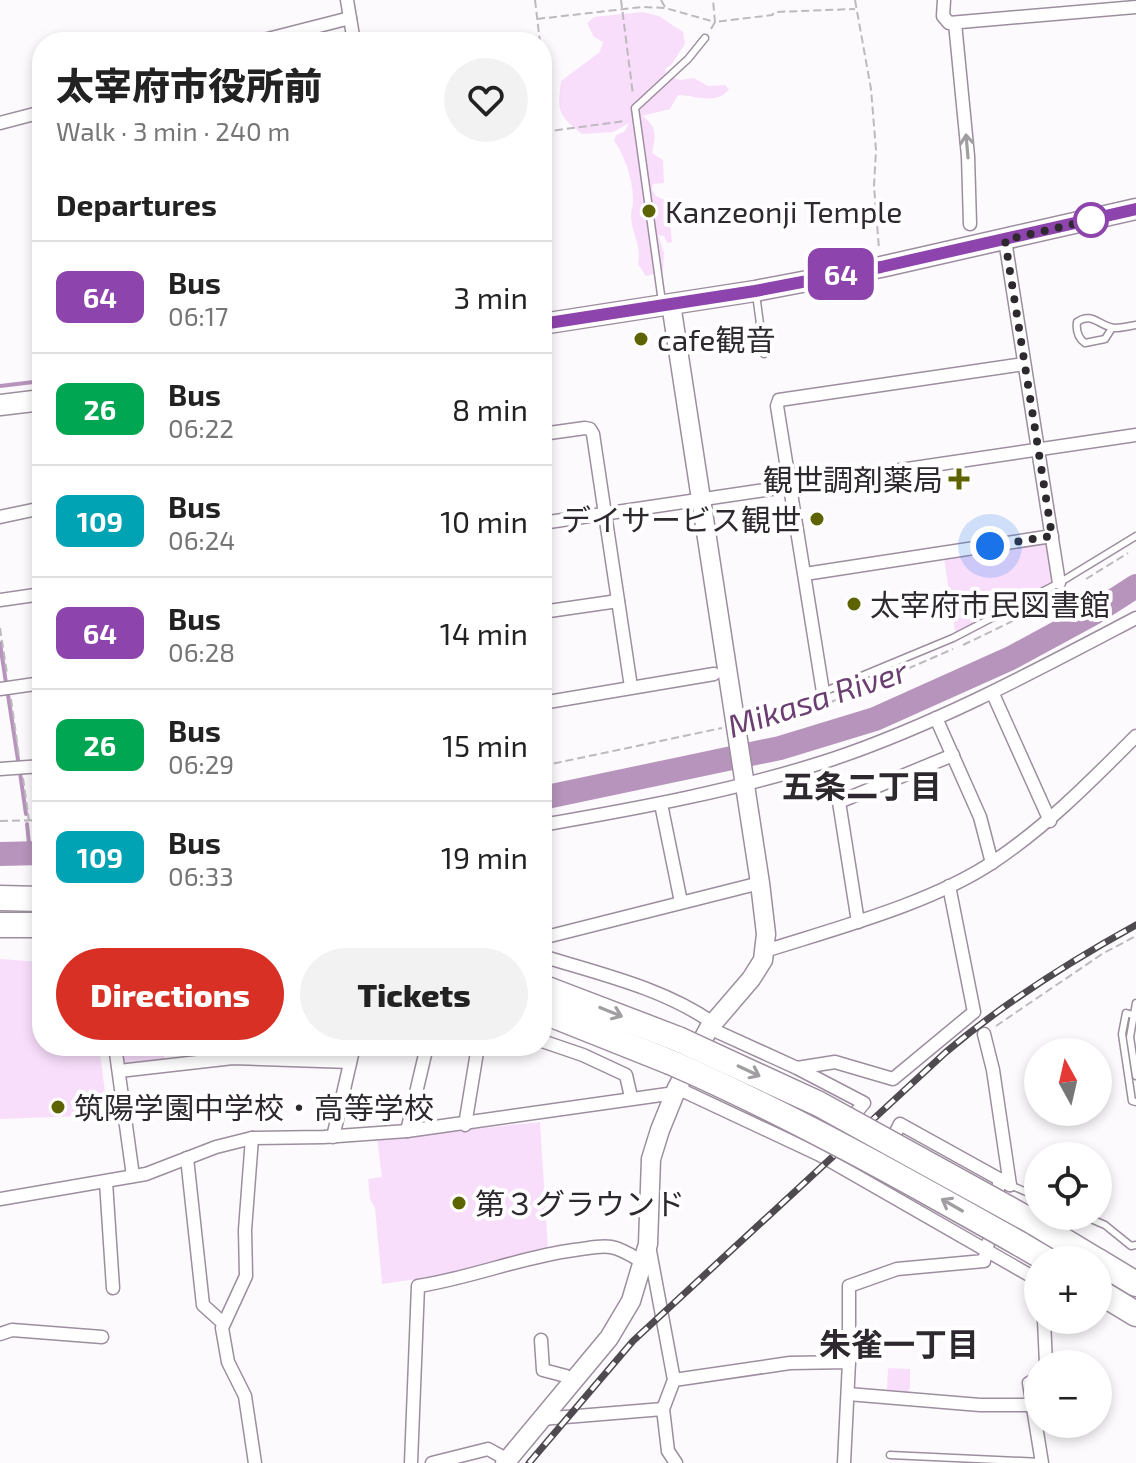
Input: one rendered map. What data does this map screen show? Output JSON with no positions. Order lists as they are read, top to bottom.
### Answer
{
  "districts": ["五条二丁目", "朱雀一丁目"],
  "water": ["Mikasa River"],
  "places": {
    "other": [
      "Kanzeonji Temple",
      "cafe観音",
      "デイサービス観世",
      "太宰府市民図書館",
      "筑陽学園中学校・高等学校",
      "第３グラウンド"
    ],
    "health": ["観世調剤薬局"]
  },
  "lines": ["bus line 64"],
  "north": "top",
  "page": {
    "on_map": "64",
    "heading": [
      ["太宰府市役所前", "Walk · 3 min · 240 m"],
      "Departures"
    ],
    "list": [
      {
        "mark": "64",
        "name": "Bus",
        "note": "06:17",
        "value": "3 min"
      },
      {
        "mark": "26",
        "name": "Bus",
        "note": "06:22",
        "value": "8 min"
      },
      {
        "mark": "109",
        "name": "Bus",
        "note": "06:24",
        "value": "10 min"
      },
      {
        "mark": "64",
        "name": "Bus",
        "note": "06:28",
        "value": "14 min"
      },
      {
        "mark": "26",
        "name": "Bus",
        "note": "06:29",
        "value": "15 min"
      },
      {
        "mark": "109",
        "name": "Bus",
        "note": "06:33",
        "value": "19 min"
      }
    ],
    "buttons": ["Directions", "Tickets"],
    "map_buttons": ["+", "−"]
  }
}
